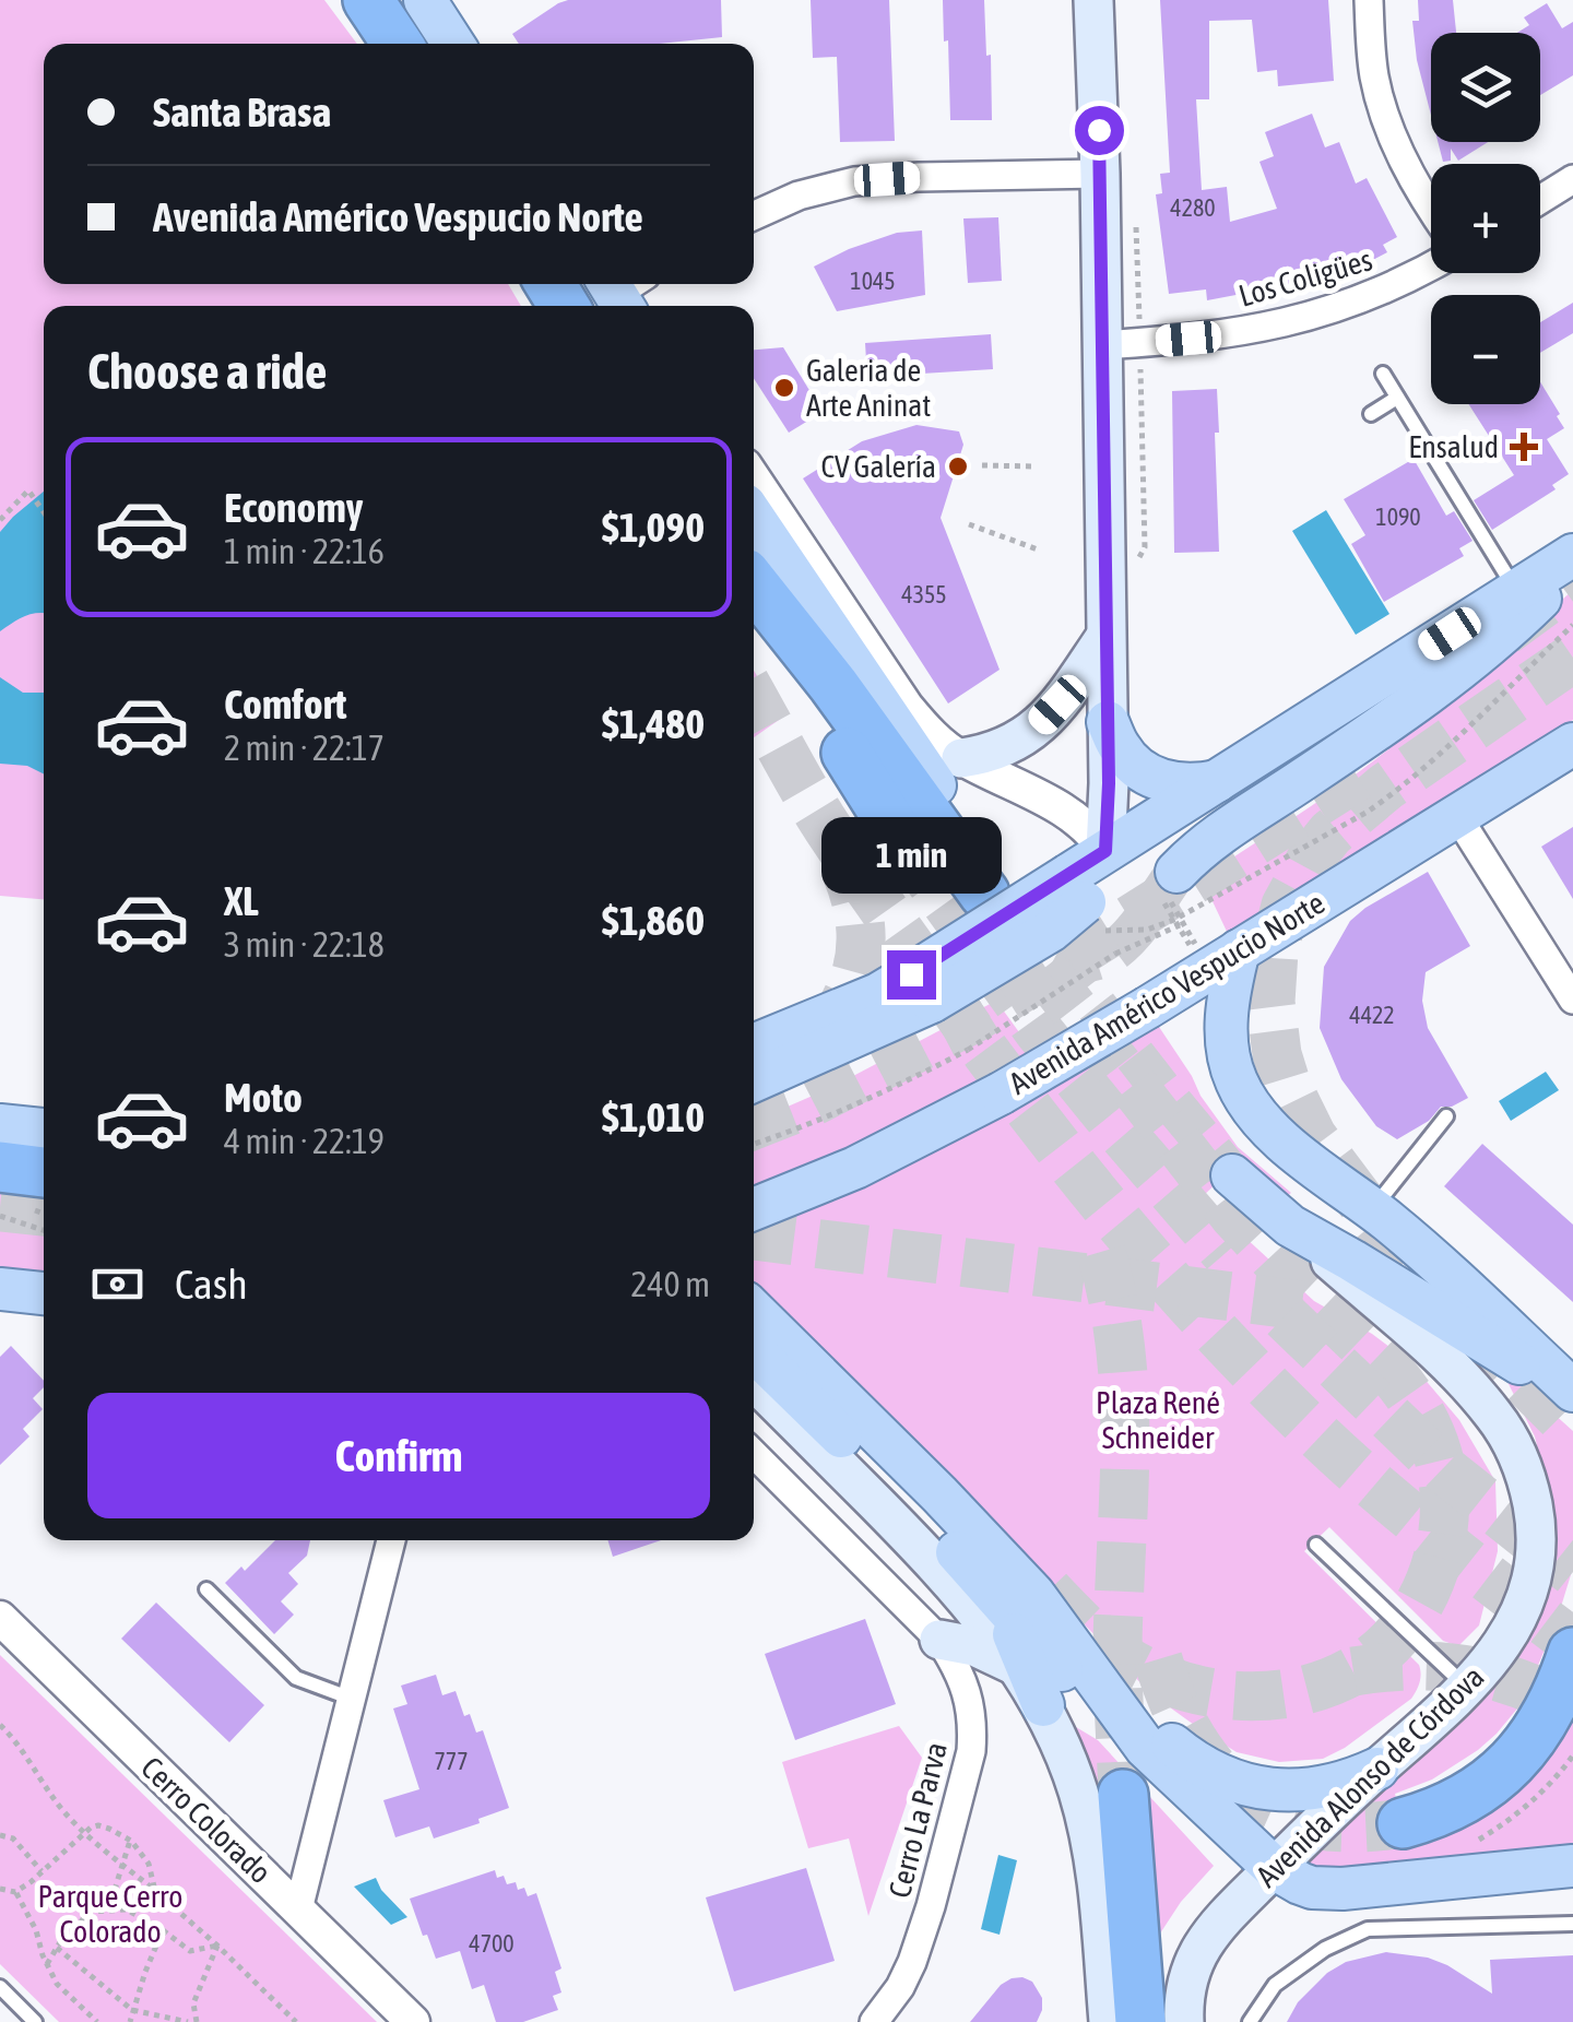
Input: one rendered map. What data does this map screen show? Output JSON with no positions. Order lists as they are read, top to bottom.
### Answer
{
  "streets": {
    "main road": ["Avenida Américo Vespucio Norte", "Avenida Alonso de Córdova"],
    "street": ["Los Coligües", "Cerro Colorado", "Cerro La Parva"]
  },
  "parks": ["Plaza René Schneider", "Parque Cerro Colorado"],
  "places": {
    "other": ["Galeria de Arte Aninat", "CV Galería"],
    "health": ["Ensalud"]
  },
  "house_numbers": [
    "4280",
    "1045",
    "1090",
    "4355",
    "4422",
    "777",
    "4700"
  ],
  "page": {
    "map_buttons": ["+", "−"],
    "banner": ["Santa Brasa", "Avenida Américo Vespucio Norte"],
    "heading": "Choose a ride",
    "list": [
      {
        "name": "Economy",
        "note": "1 min · 22:16",
        "value": "$1,090"
      },
      {
        "name": "Comfort",
        "note": "2 min · 22:17",
        "value": "$1,480"
      },
      {
        "name": "XL",
        "note": "3 min · 22:18",
        "value": "$1,860"
      },
      {
        "name": "Moto",
        "note": "4 min · 22:19",
        "value": "$1,010"
      }
    ],
    "bubble": "1 min",
    "pay": ["Cash", "240 m"],
    "buttons": "Confirm"
  }
}
